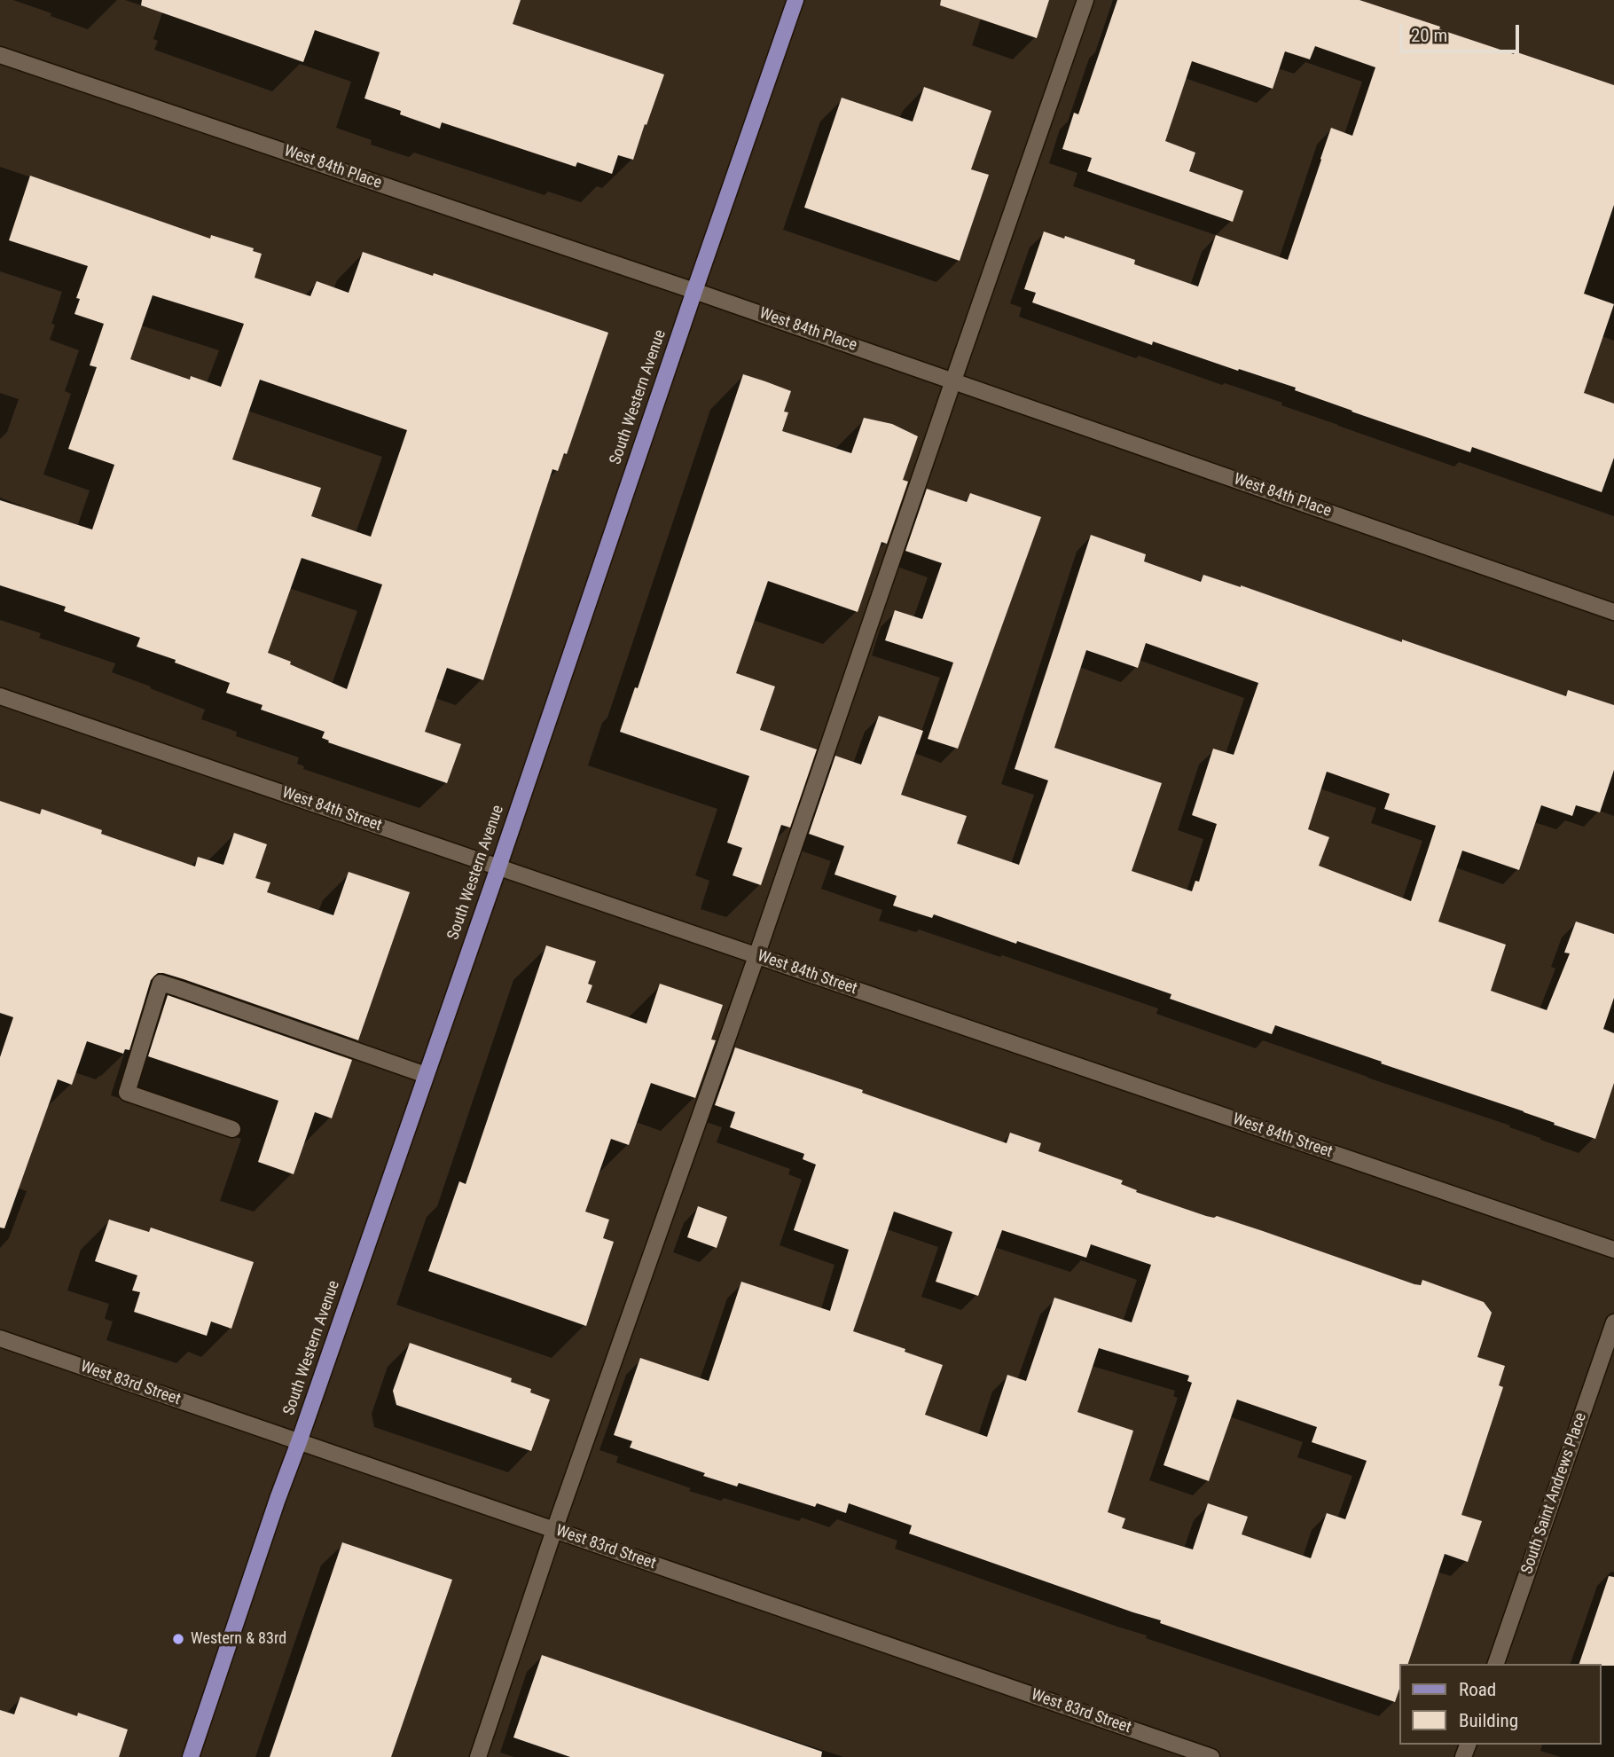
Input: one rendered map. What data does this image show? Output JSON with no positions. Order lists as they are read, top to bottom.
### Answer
{
  "streets": {
    "main road": ["South Western Avenue"],
    "street": [
      "West 84th Place",
      "West 84th Street",
      "West 83rd Street",
      "South Saint Andrews Place"
    ]
  },
  "crossings": [
    ["West 84th Place", "South Western Avenue"],
    ["South Western Avenue", "West 84th Street"],
    ["South Western Avenue", "West 83rd Street"]
  ],
  "places": ["Western & 83rd"],
  "legend": ["Road", "Building"],
  "scale_bar": "20 m"
}
